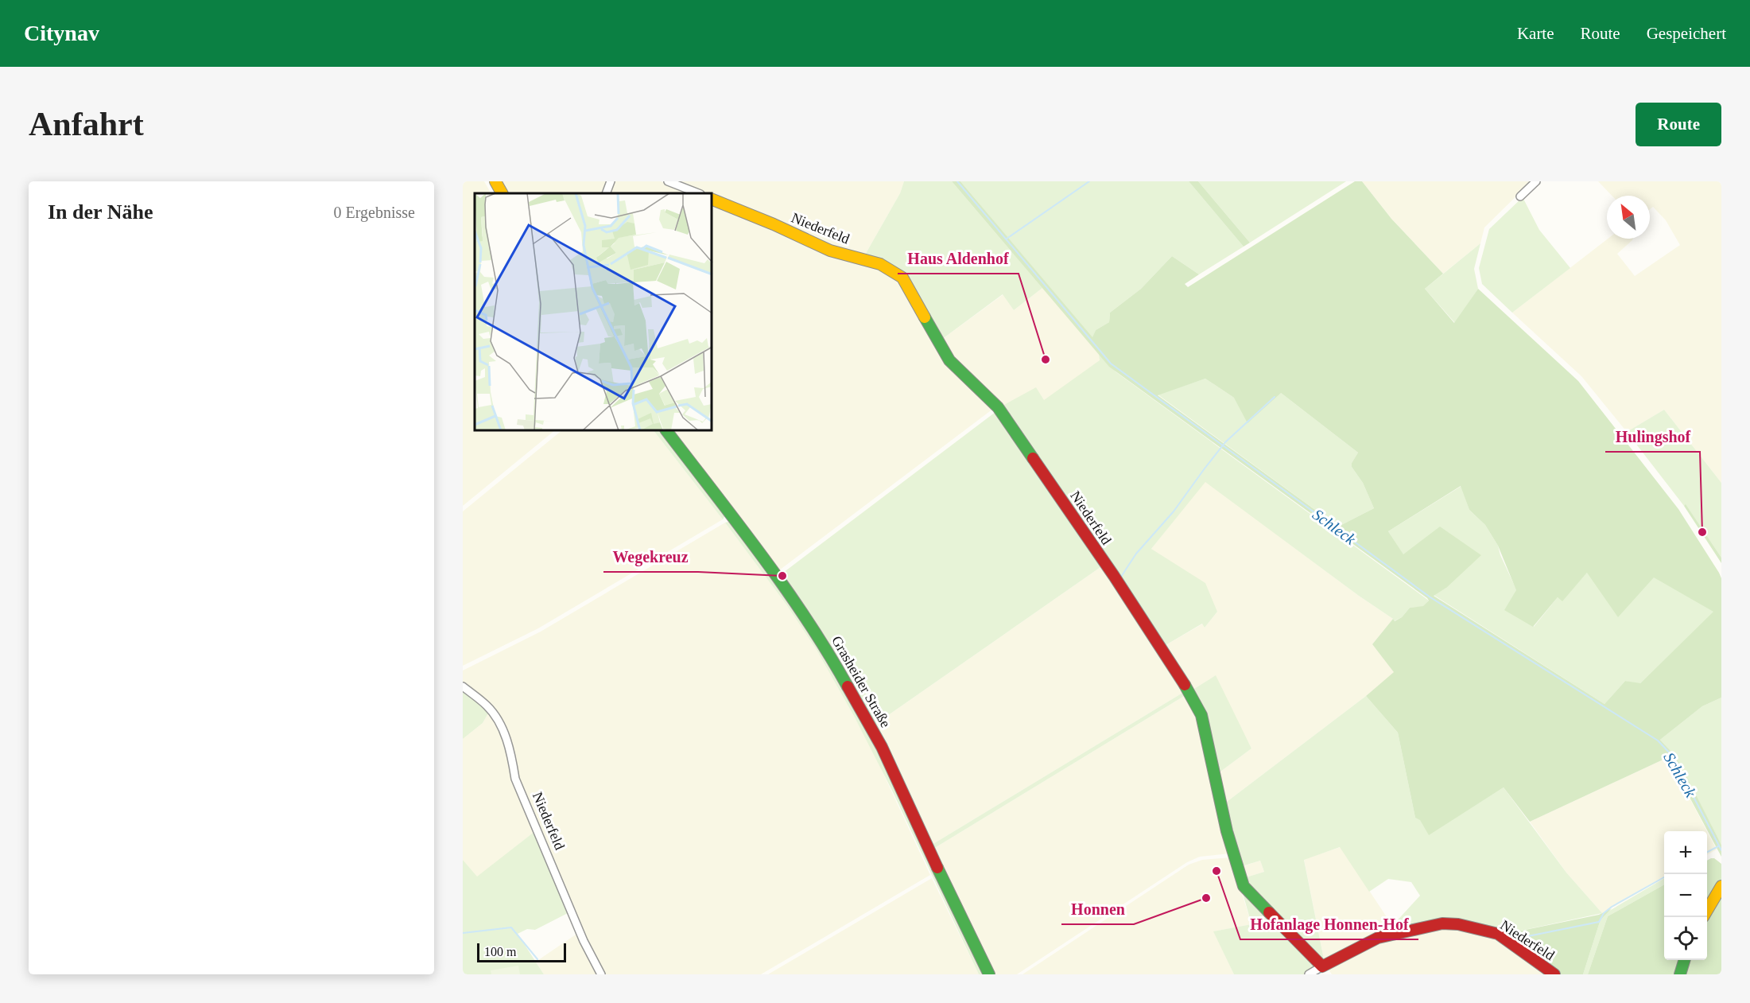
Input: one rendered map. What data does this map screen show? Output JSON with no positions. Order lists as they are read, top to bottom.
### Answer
{
  "streets": {
    "street": ["Niederfeld", "Grasheider Straße"]
  },
  "water": ["Schleck"],
  "places": [
    "Haus Aldenhof",
    "Hulingshof",
    "Wegekreuz",
    "Hofanlage Honnen-Hof",
    "Honnen"
  ],
  "scale_bar": "100 m",
  "north": "top left",
  "page": {
    "header": "Citynav",
    "nav": ["Karte", "Route", "Gespeichert"],
    "buttons": "Route",
    "title": "Anfahrt",
    "heading": ["In der Nähe", "0 Ergebnisse"],
    "map_buttons": ["+", "−"],
    "scale": "100 m"
  }
}
